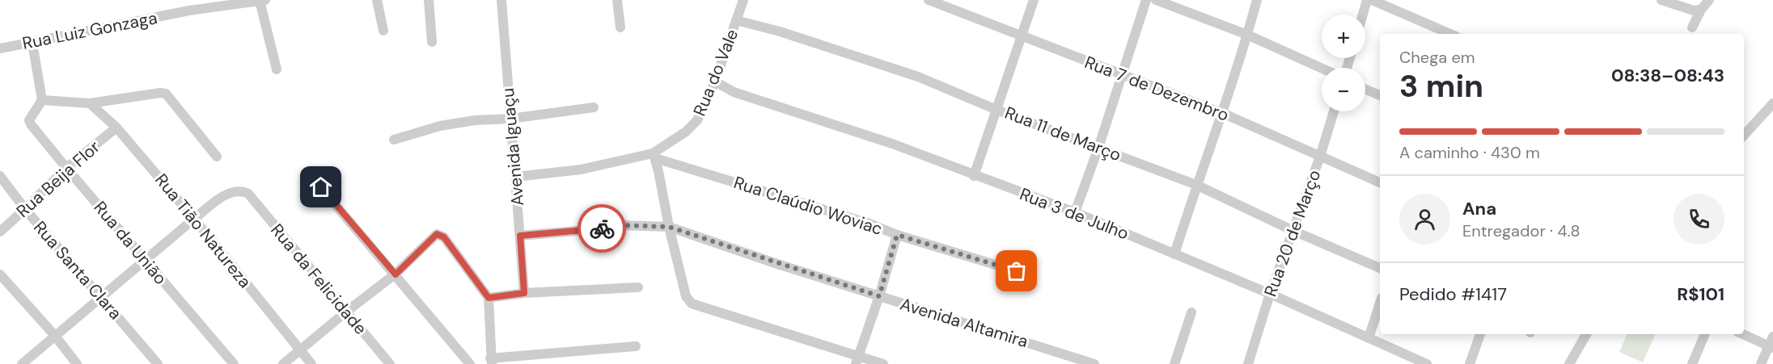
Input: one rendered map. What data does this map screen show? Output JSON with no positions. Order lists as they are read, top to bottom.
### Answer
{
  "streets": {
    "street": [
      "Rua Luiz Gonzaga",
      "Rua do Vale",
      "Rua 7 de Dezembro",
      "Rua 11 de Março",
      "Avenida Iguaçu",
      "Rua Beija Flor",
      "Rua Claúdio Woviac",
      "Rua 3 de Julho",
      "Rua Tião Natureza",
      "Rua 20 de Março",
      "Rua da União",
      "Rua Santa Clara",
      "Rua da Felicidade",
      "Avenida Altamira"
    ]
  },
  "crossings": [
    ["Rua do Vale", "Rua 11 de Março"],
    ["Rua do Vale", "Rua Claúdio Woviac"],
    ["Rua do Vale", "Rua 3 de Julho"],
    ["Rua 7 de Dezembro", "Rua 20 de Março"],
    ["Rua 11 de Março", "Rua 20 de Março"],
    ["Avenida Iguaçu", "Avenida Altamira"],
    ["Rua Beija Flor", "Rua Tião Natureza"],
    ["Rua Beija Flor", "Rua da União"],
    ["Rua Beija Flor", "Rua Santa Clara"],
    ["Rua 3 de Julho", "Rua 20 de Março"],
    ["Rua Tião Natureza", "Rua da Felicidade"]
  ],
  "page": {
    "map_buttons": ["+", "−"],
    "heading": ["3 min", "Chega em", "08:38–08:43"],
    "panel": [
      "Ana",
      "Entregador · 4.8",
      "Pedido #1417",
      "R$101"
    ],
    "bar": "A caminho · 430 m"
  }
}
